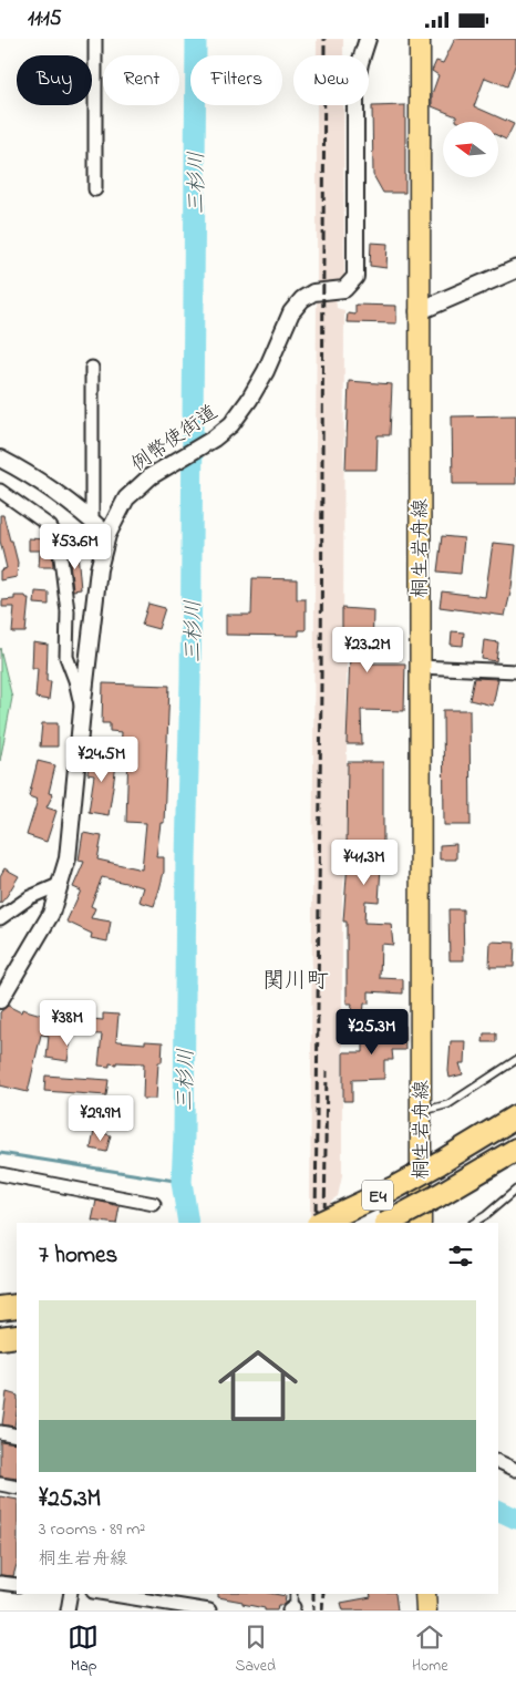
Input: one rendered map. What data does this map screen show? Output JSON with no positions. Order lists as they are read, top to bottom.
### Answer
{
  "streets": {
    "highway": ["E4"],
    "main road": ["桐生岩舟線"],
    "street": ["例幣使街道"]
  },
  "districts": ["関川町"],
  "water": ["三杉川"],
  "north": "left",
  "page": {
    "status": "11:15",
    "chip": [
      "Buy",
      "Rent",
      "Filters",
      "New"
    ],
    "price": [
      "¥53.6M",
      "¥23.2M",
      "¥24.5M",
      "¥41.3M",
      "¥38M",
      "¥25.3M",
      "¥29.9M"
    ],
    "heading": "7 homes",
    "list": [
      {
        "name": "¥25.3M",
        "note": "3 rooms · 89 m² · 桐生岩舟線"
      }
    ],
    "tabs": ["Map", "Saved", "Home"]
  }
}
